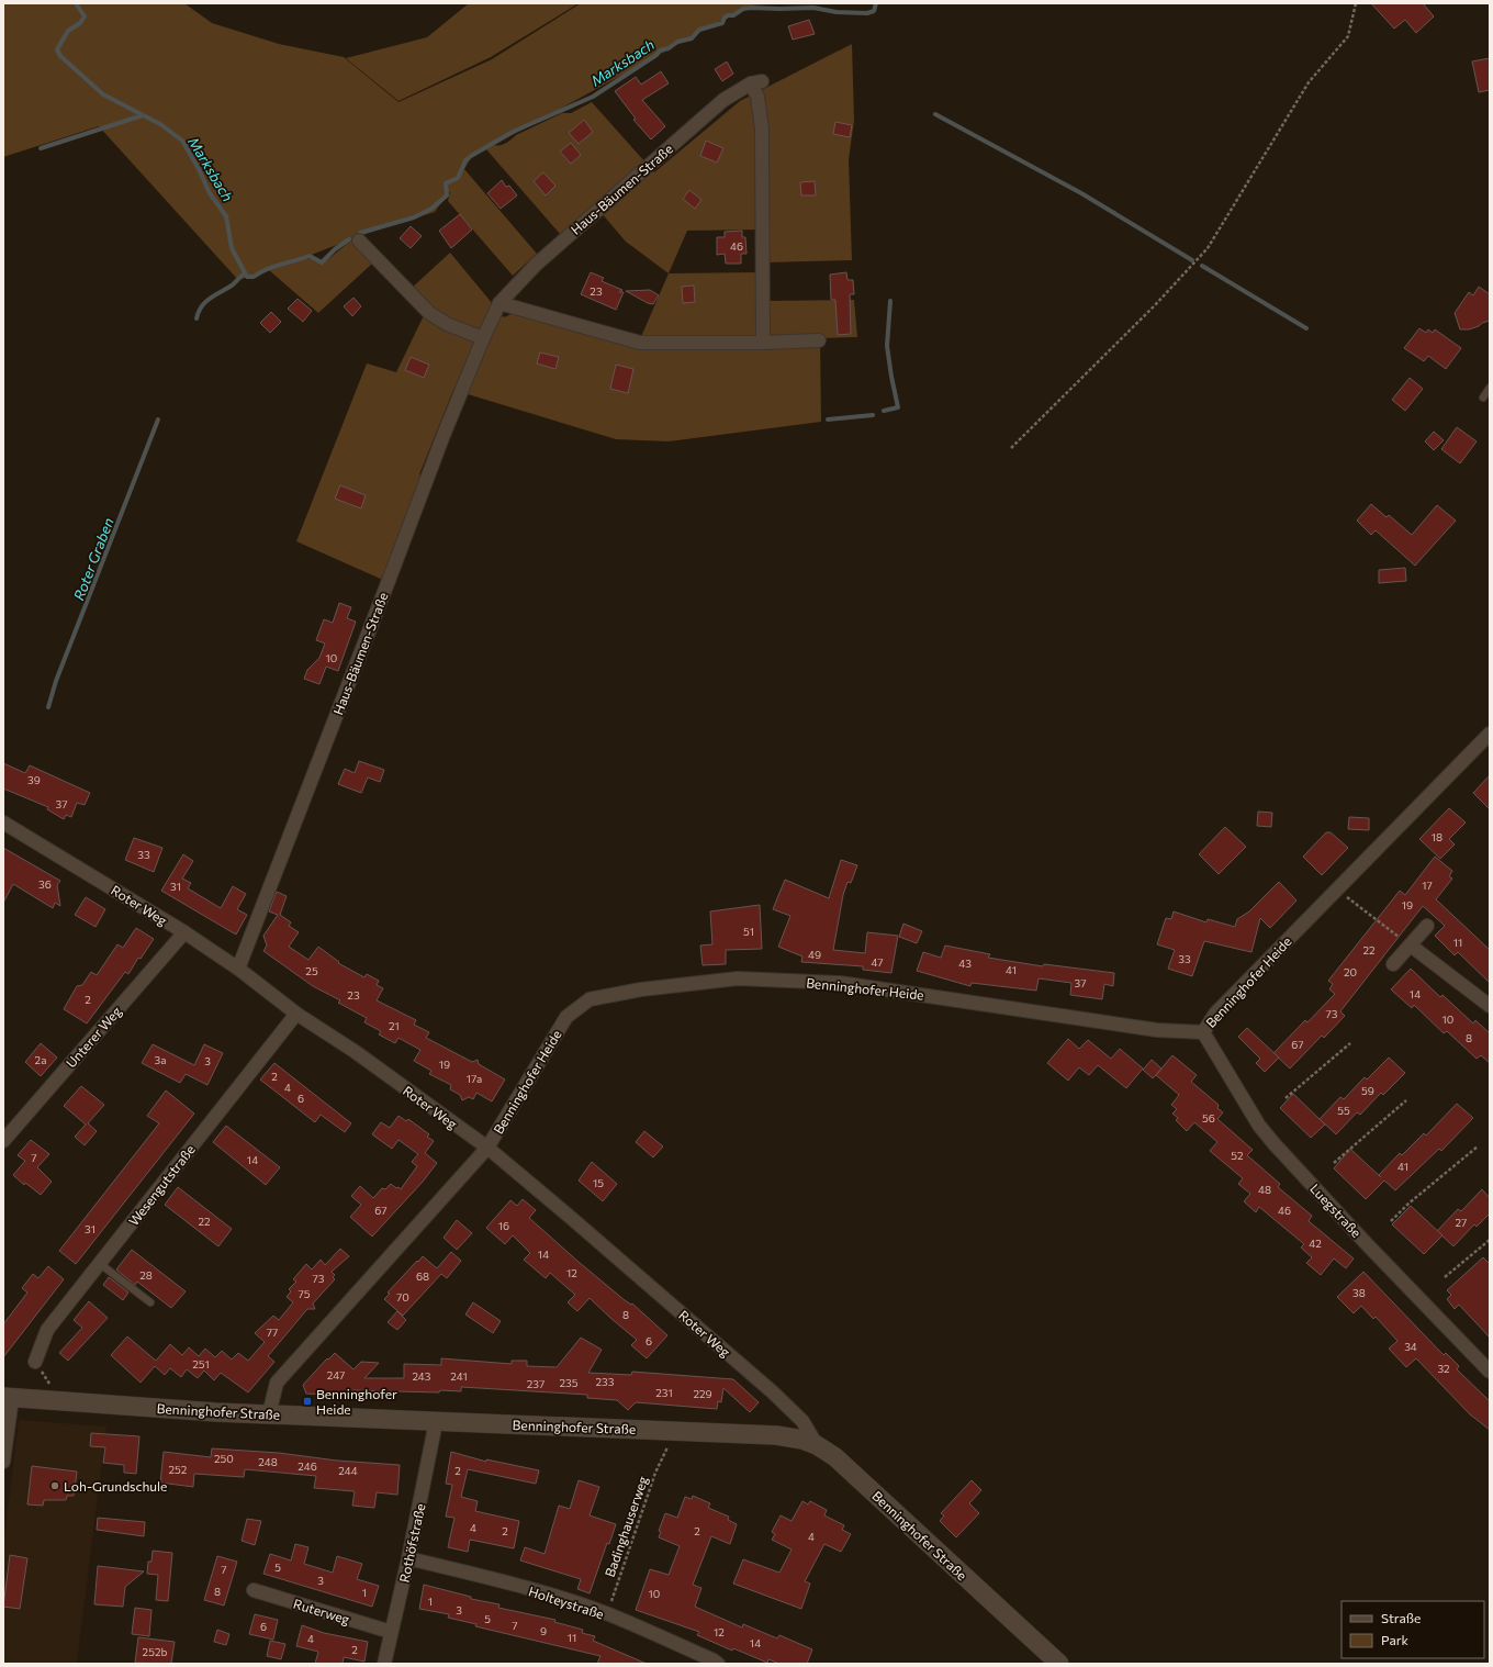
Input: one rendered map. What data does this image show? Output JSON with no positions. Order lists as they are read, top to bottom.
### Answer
{
  "streets": {
    "main road": ["Benninghofer Straße"],
    "street": [
      "Haus-Bäumen-Straße",
      "Roter Weg",
      "Benninghofer Heide",
      "Unterer Weg",
      "Wesengutstraße",
      "Luegstraße",
      "Rothöfstraße",
      "Holteystraße",
      "Ruterweg"
    ],
    "path": ["Badinghauserweg"]
  },
  "crossings": [
    ["Haus-Bäumen-Straße", "Roter Weg"],
    ["Roter Weg", "Benninghofer Heide"],
    ["Roter Weg", "Unterer Weg"],
    ["Roter Weg", "Wesengutstraße"],
    ["Roter Weg", "Benninghofer Straße"],
    ["Benninghofer Heide", "Luegstraße"],
    ["Benninghofer Heide", "Benninghofer Straße"],
    ["Benninghofer Straße", "Rothöfstraße"],
    ["Badinghauserweg", "Holteystraße"],
    ["Rothöfstraße", "Holteystraße"],
    ["Rothöfstraße", "Ruterweg"]
  ],
  "water": ["Marksbach", "Roter Graben"],
  "places": {
    "transit": ["Benninghofer Heide"],
    "other": ["Loh-Grundschule"]
  },
  "house_numbers": [
    "46",
    "23",
    "10",
    "39",
    "37",
    "18",
    "33",
    "36",
    "17",
    "31",
    "19",
    "51",
    "11",
    "22",
    "49",
    "33",
    "47",
    "43",
    "41",
    "25",
    "20",
    "37",
    "14",
    "23",
    "2",
    "73",
    "10",
    "21",
    "8",
    "67",
    "2a",
    "3a",
    "3",
    "19",
    "2",
    "17a",
    "4",
    "59",
    "6",
    "55",
    "56",
    "52",
    "7",
    "14",
    "41",
    "15",
    "48",
    "67",
    "46",
    "22",
    "27",
    "16",
    "31",
    "42",
    "14",
    "12",
    "28",
    "68",
    "73",
    "38",
    "75",
    "70",
    "8",
    "77",
    "6",
    "34",
    "251",
    "32",
    "247",
    "243",
    "241",
    "233",
    "235",
    "237",
    "231",
    "229",
    "250",
    "248",
    "246",
    "252",
    "244",
    "2",
    "4",
    "2",
    "2",
    "4",
    "5",
    "7",
    "3",
    "8",
    "1",
    "10",
    "1",
    "3",
    "5",
    "7",
    "6",
    "9",
    "12",
    "11",
    "4",
    "14",
    "2",
    "252b"
  ],
  "legend": ["Straße", "Park"]
}
